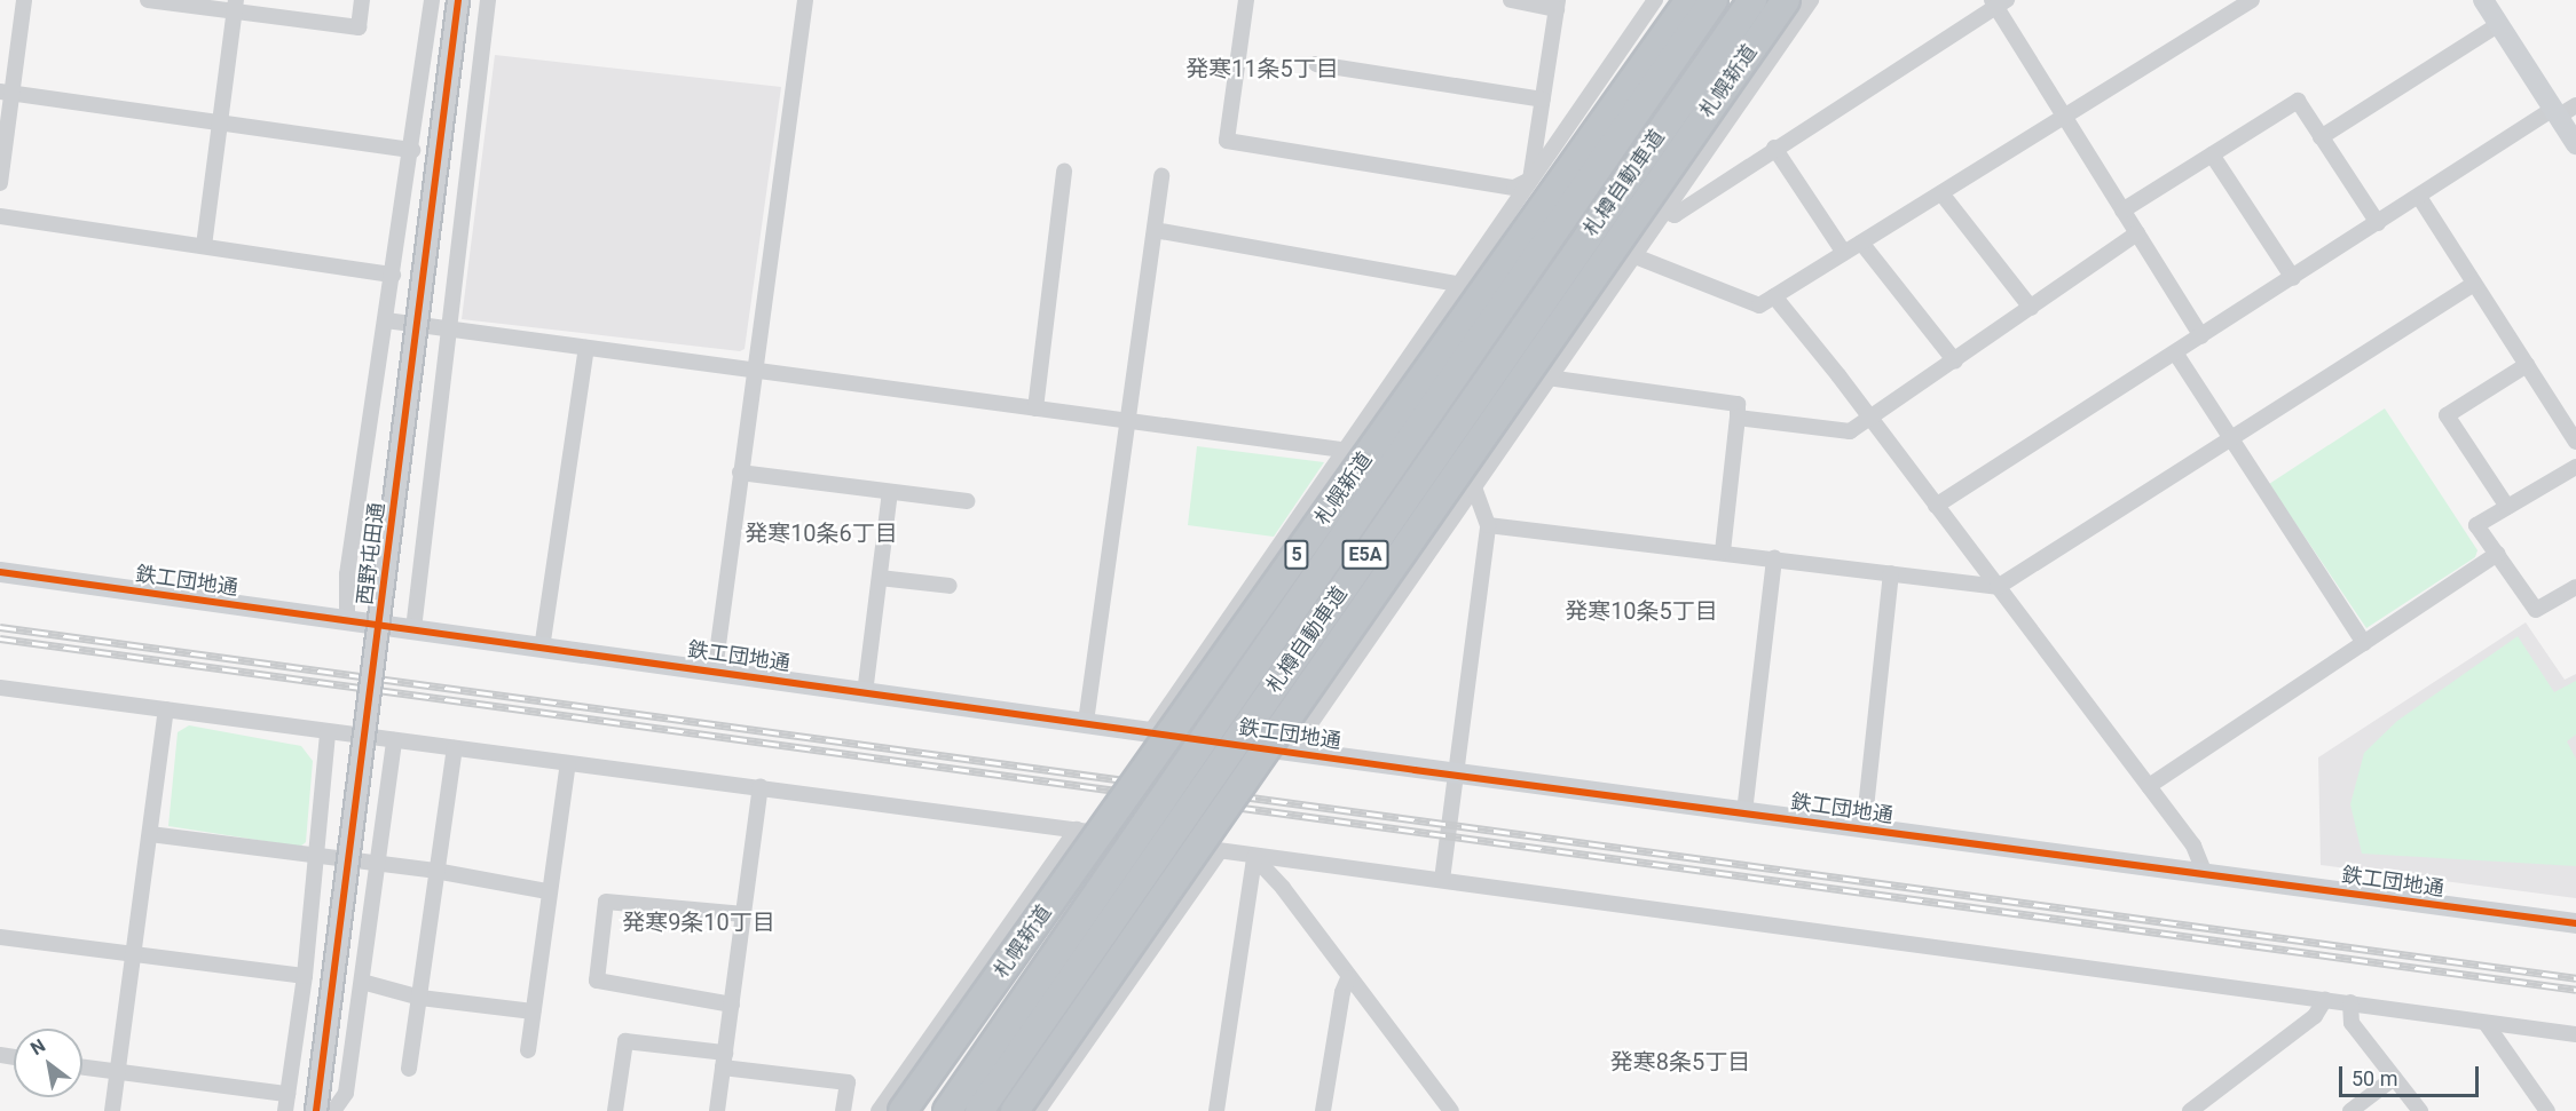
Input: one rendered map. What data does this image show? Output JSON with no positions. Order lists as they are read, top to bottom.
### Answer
{
  "streets": {
    "highway": [
      "札幌新道",
      "札樽自動車道",
      "5",
      "E5A"
    ],
    "street": ["西野屯田通", "鉄工団地通"]
  },
  "districts": [
    "発寒11条5丁目",
    "発寒10条6丁目",
    "発寒10条5丁目",
    "発寒9条10丁目",
    "発寒8条5丁目"
  ],
  "scale_bar": "50 m",
  "north": "top left"
}
